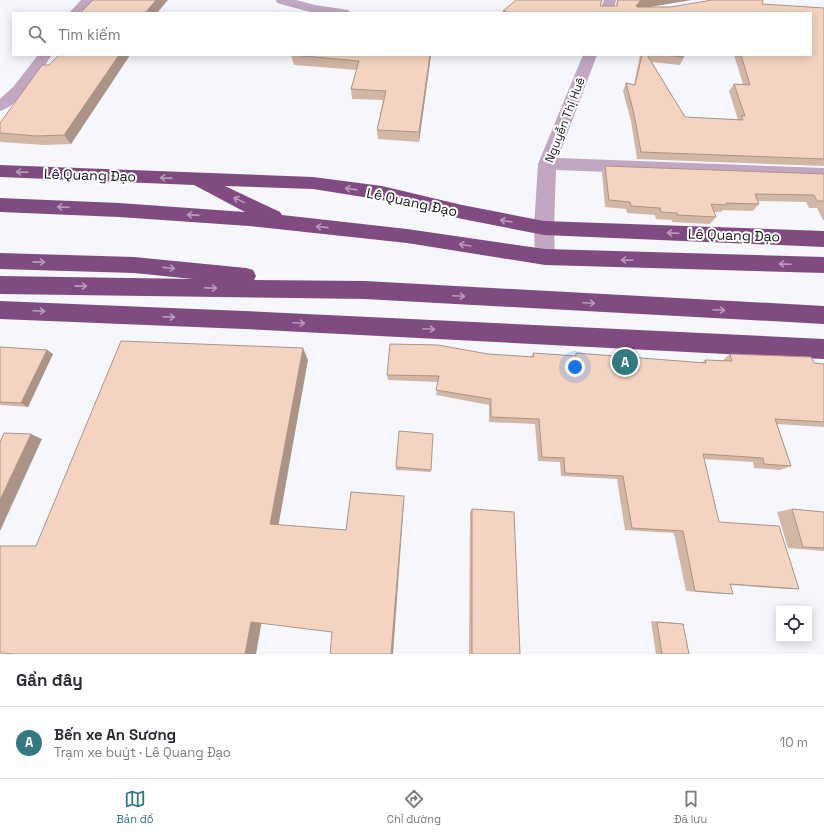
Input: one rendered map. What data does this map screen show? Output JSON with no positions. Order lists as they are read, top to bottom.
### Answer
{
  "streets": {
    "highway": ["Lê Quang Đạo"],
    "street": ["Nguyễn Thị Huê"]
  },
  "crossings": [
    ["Nguyễn Thị Huê", "Lê Quang Đạo"]
  ],
  "page": {
    "search": "Tìm kiếm",
    "pins": "A",
    "heading": "Gần đây",
    "list": [
      {
        "mark": "A",
        "name": "Bến xe An Sương",
        "note": "Trạm xe buýt · Lê Quang Đạo",
        "value": "10 m"
      }
    ],
    "nav": ["Bản đồ", "Chỉ đường", "Đã lưu"]
  }
}
